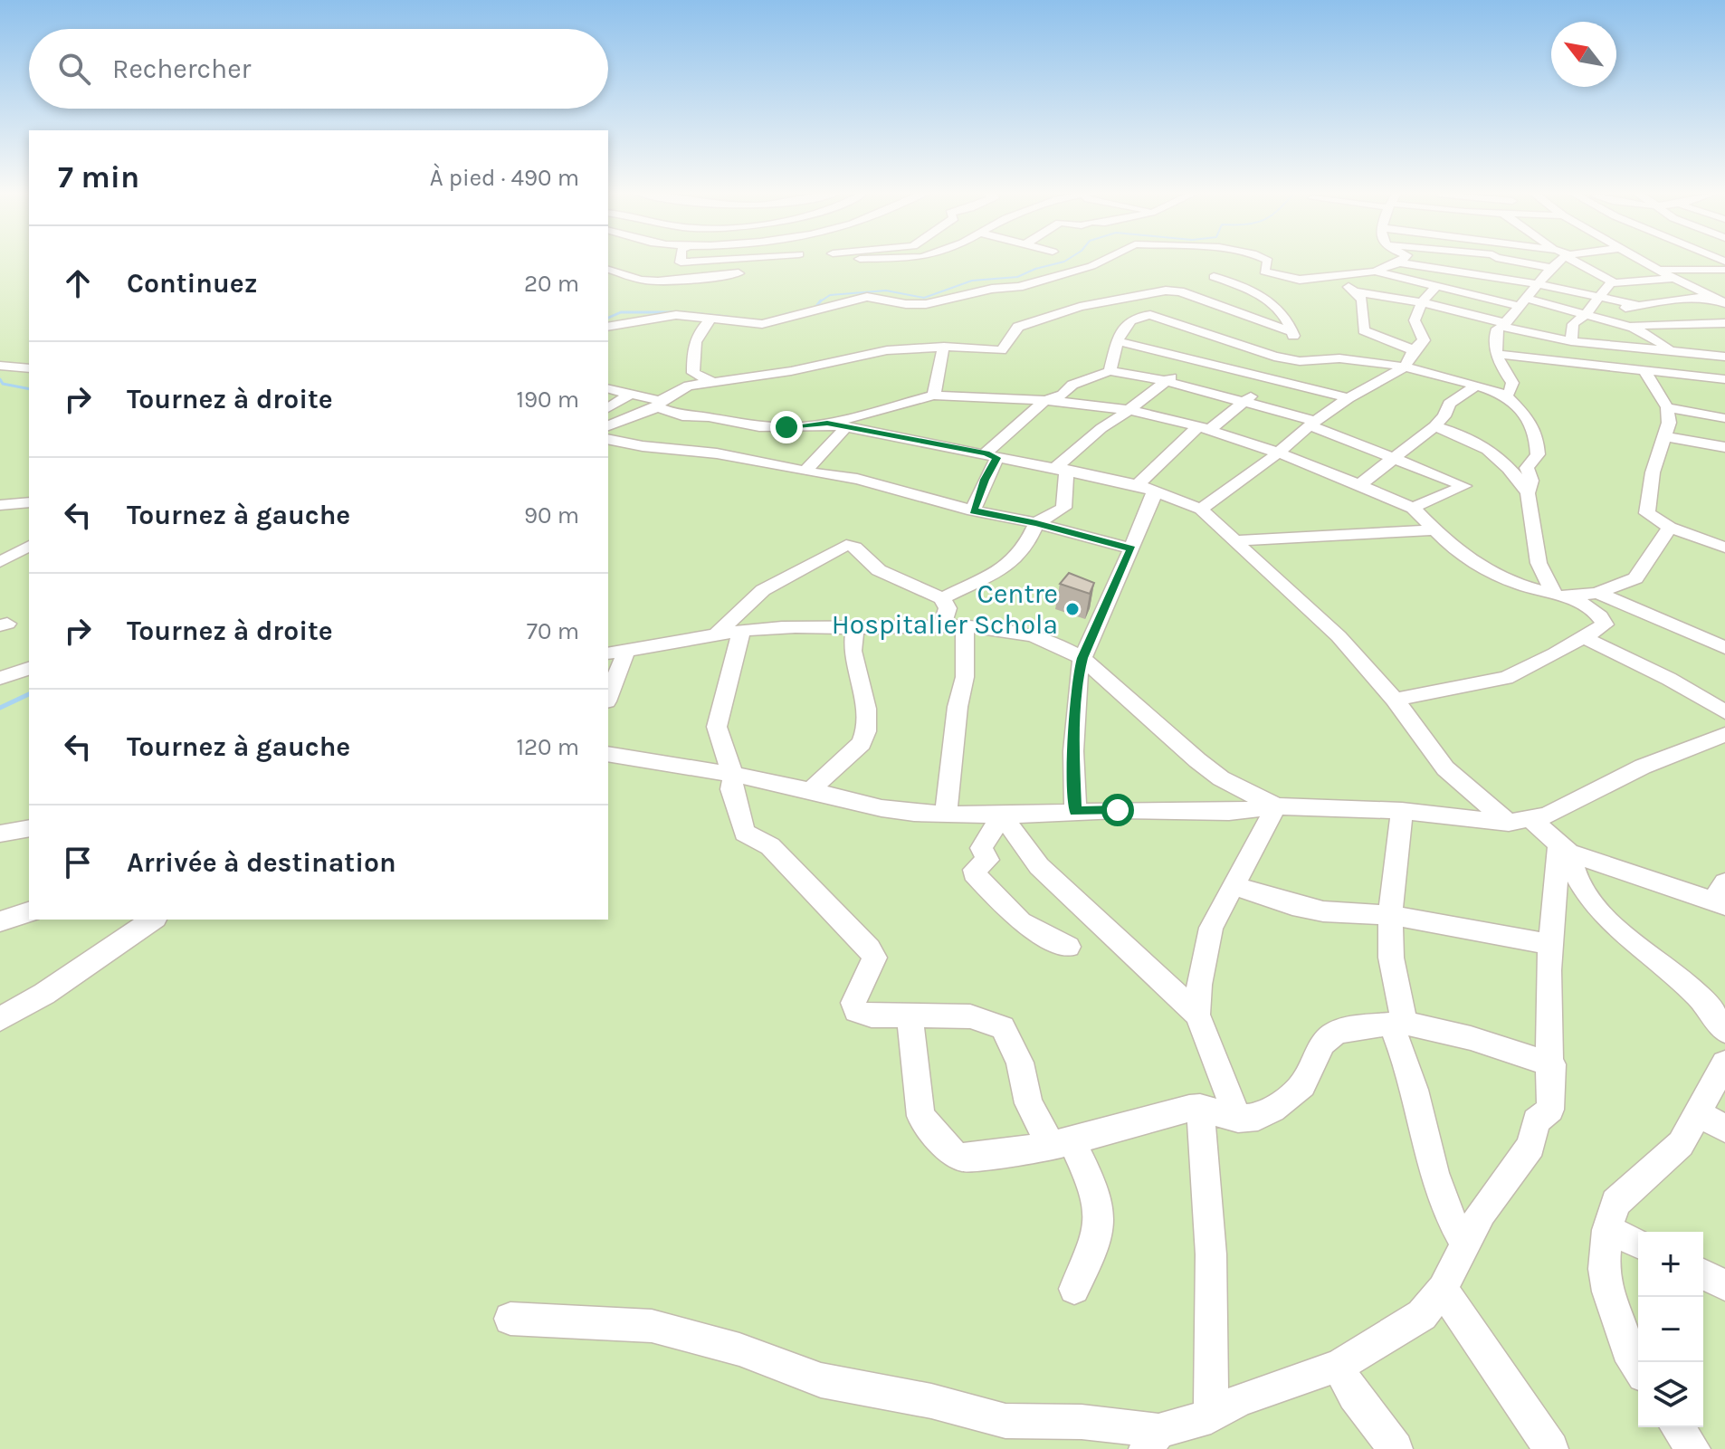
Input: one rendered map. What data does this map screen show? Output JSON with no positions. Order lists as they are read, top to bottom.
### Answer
{
  "places": ["Centre Hospitalier Schola"],
  "north": "top left",
  "page": {
    "search": "Rechercher",
    "heading": ["7 min", "À pied · 490 m"],
    "list": [
      ["Continuez", "20 m"],
      ["Tournez à droite", "190 m"],
      ["Tournez à gauche", "90 m"],
      ["Tournez à droite", "70 m"],
      ["Tournez à gauche", "120 m"],
      "Arrivée à destination"
    ],
    "map_buttons": ["+", "−"]
  }
}
